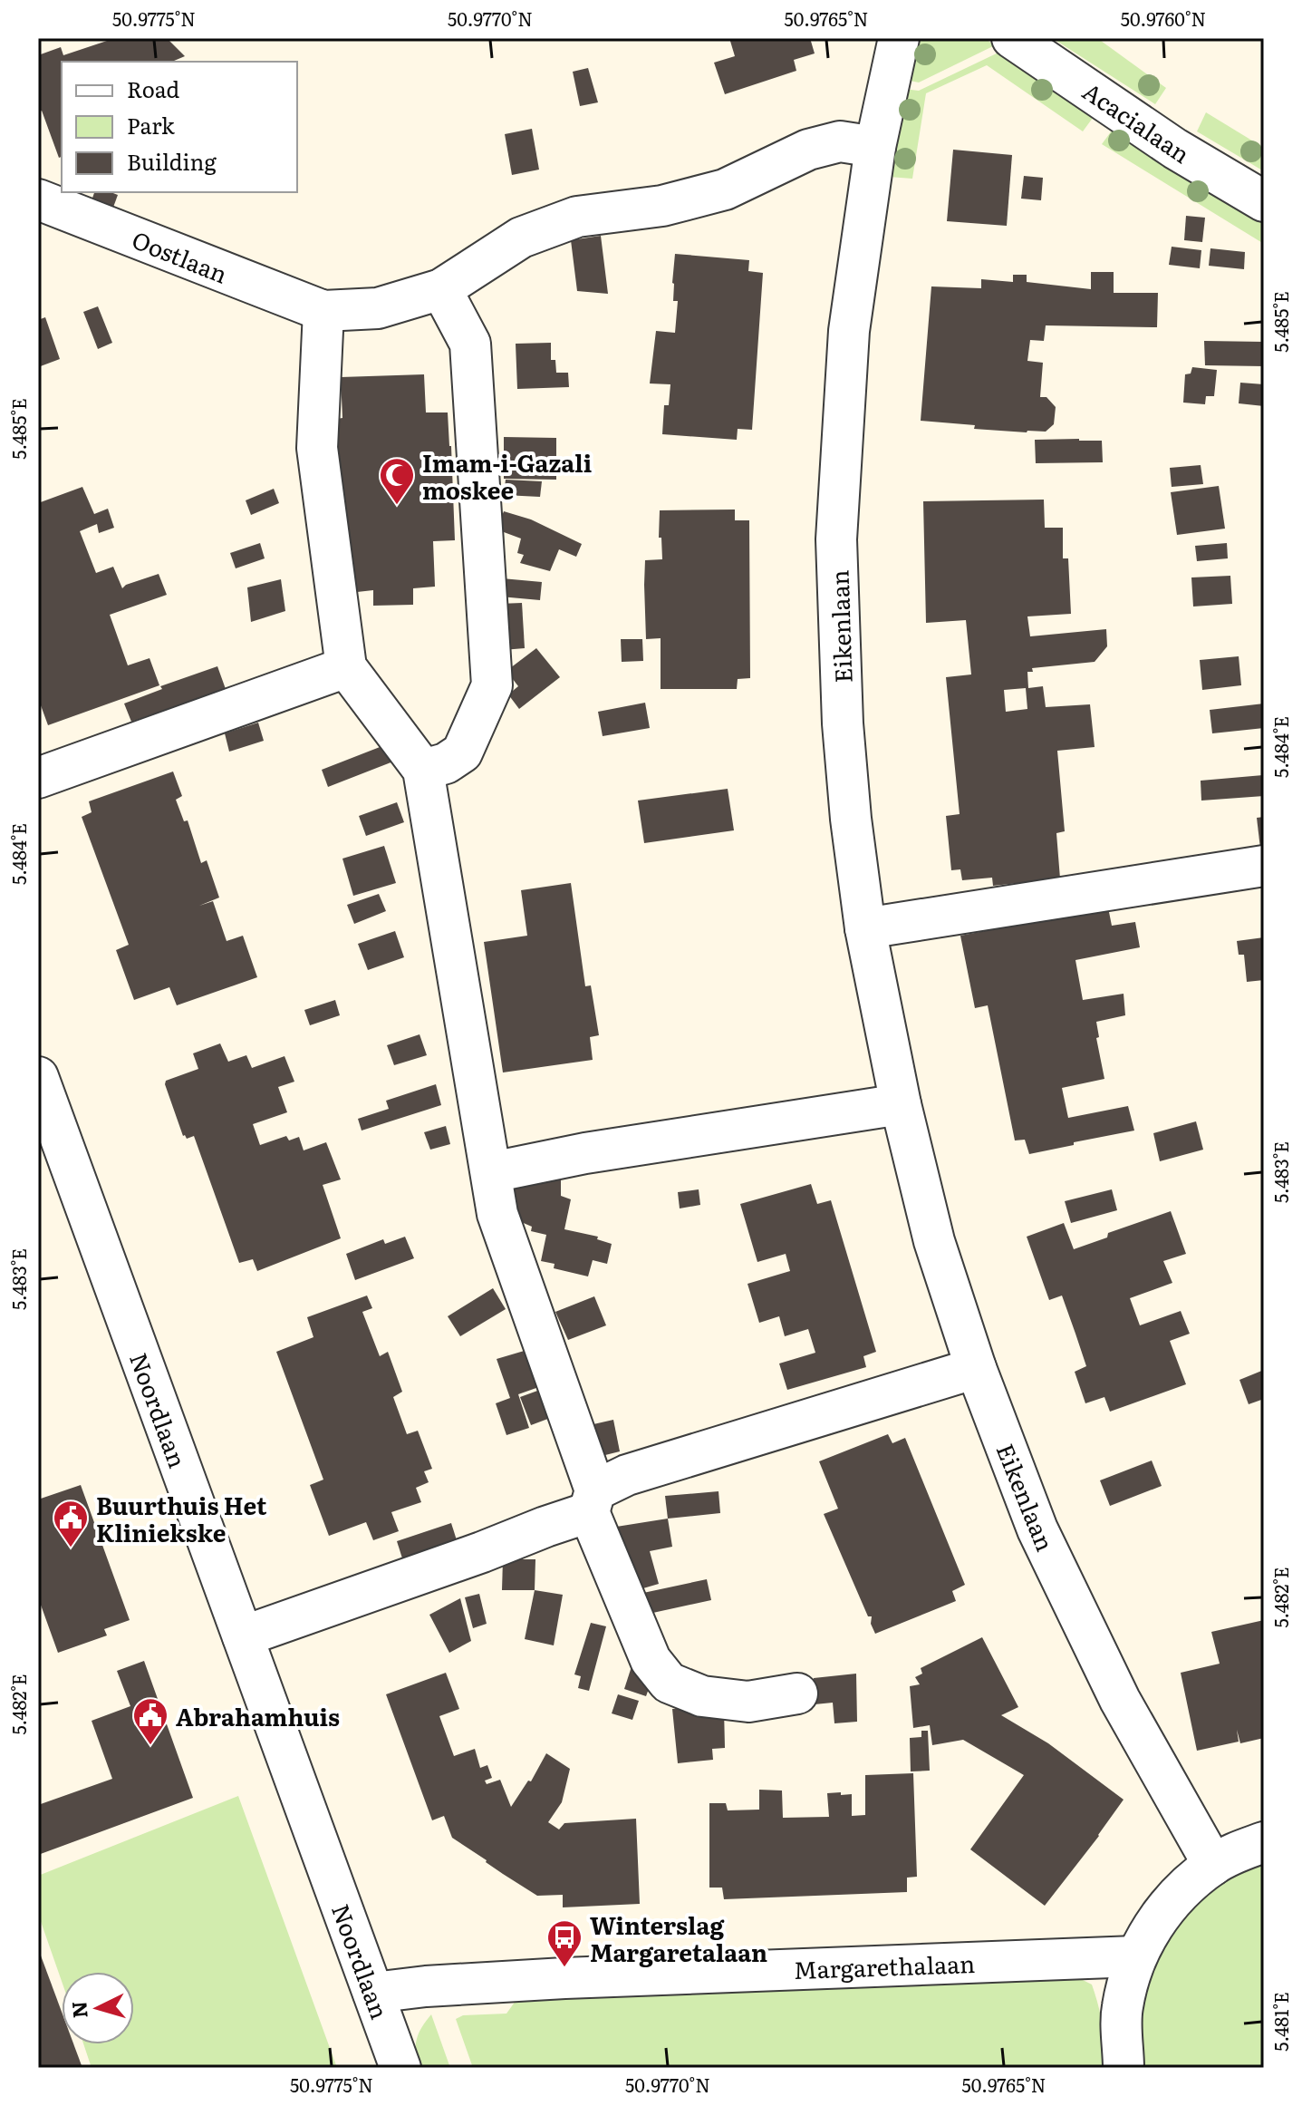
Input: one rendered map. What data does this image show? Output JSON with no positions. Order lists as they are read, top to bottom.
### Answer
{
  "streets": {
    "street": [
      "Acacialaan",
      "Oostlaan",
      "Eikenlaan",
      "Noordlaan",
      "Margarethalaan"
    ]
  },
  "crossings": [
    ["Noordlaan", "Margarethalaan"]
  ],
  "places": {
    "mosque": ["Imam-i-Gazali moskee"],
    "public building": ["Buurthuis Het Kliniekske", "Abrahamhuis"],
    "bus stop": ["Winterslag Margaretalaan"]
  },
  "legend": ["Road", "Park", "Building"],
  "north": "left",
  "coordinates": [
    "50.9775°N",
    "50.9770°N",
    "50.9765°N",
    "50.9760°N",
    "5.485°E",
    "5.484°E",
    "5.483°E",
    "5.482°E",
    "5.481°E"
  ]
}
